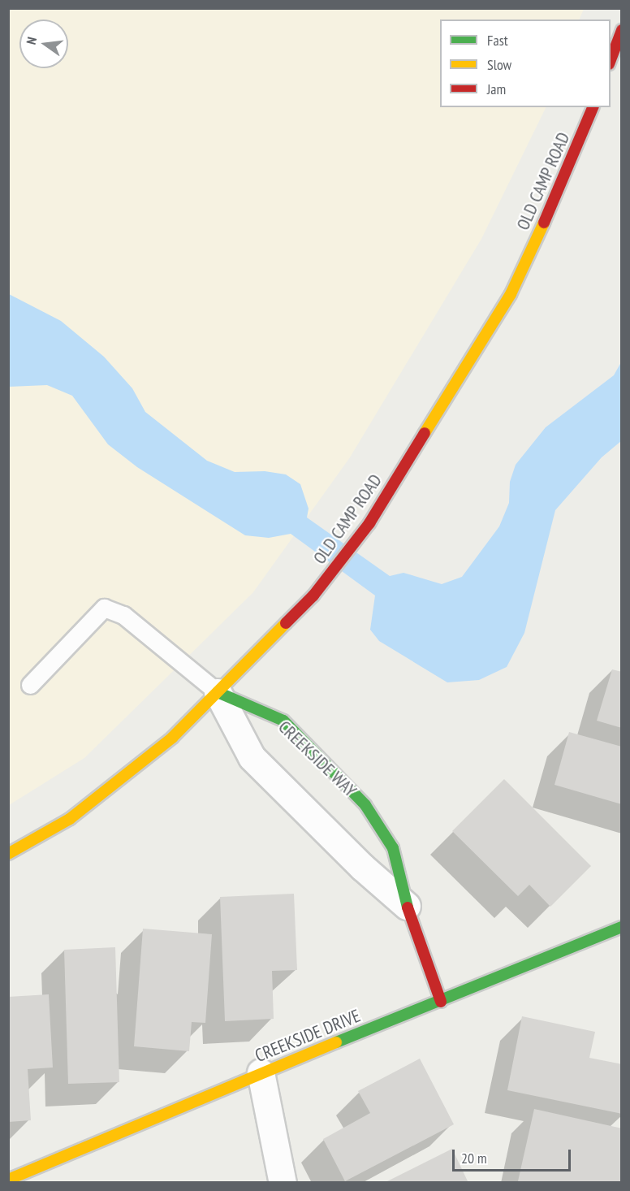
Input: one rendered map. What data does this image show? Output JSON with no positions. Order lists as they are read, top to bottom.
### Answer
{
  "streets": {
    "street": ["OLD CAMP ROAD", "CREEKSIDE WAY", "CREEKSIDE DRIVE"]
  },
  "crossings": [
    ["OLD CAMP ROAD", "CREEKSIDE WAY"],
    ["CREEKSIDE WAY", "CREEKSIDE DRIVE"]
  ],
  "legend": ["Fast", "Slow", "Jam"],
  "scale_bar": "20 m",
  "north": "left"
}
